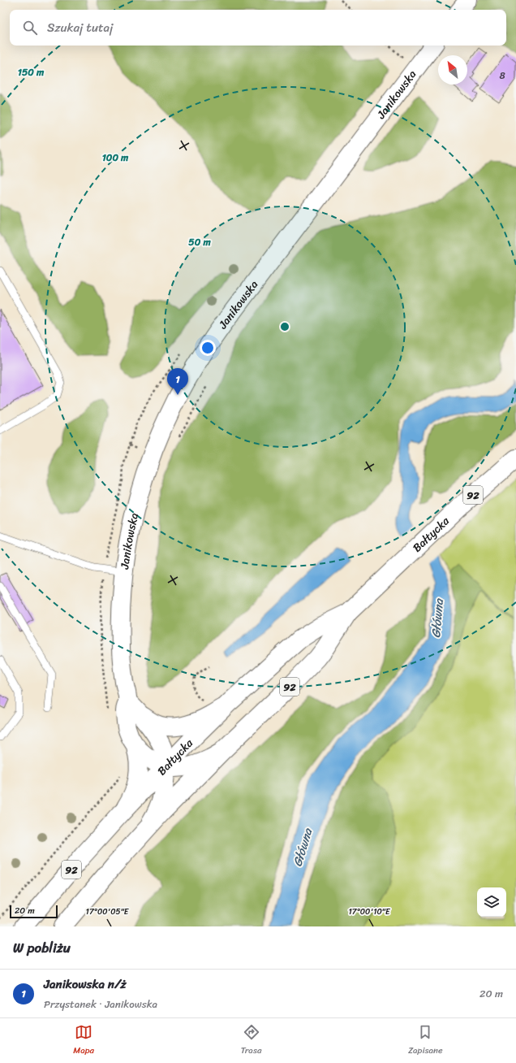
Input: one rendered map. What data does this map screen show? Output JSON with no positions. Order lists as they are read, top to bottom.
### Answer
{
  "streets": {
    "street": ["Janikowska", "92", "Bałtycka"]
  },
  "crossings": [
    ["Janikowska", "Bałtycka"]
  ],
  "water": ["Główna"],
  "house_numbers": ["8"],
  "scale_bar": "20 m",
  "north": "top left",
  "page": {
    "search": "Szukaj tutaj",
    "pins": "1",
    "scale": "20 m",
    "heading": "W pobliżu",
    "list": [
      {
        "mark": "1",
        "name": "Janikowska n/ż",
        "note": "Przystanek · Janikowska",
        "value": "20 m"
      }
    ],
    "nav": ["Mapa", "Trasa", "Zapisane"]
  },
  "coordinates": ["17°00'05\"E", "17°00'10\"E"],
  "rings": ["150 m", "100 m", "50 m"]
}
